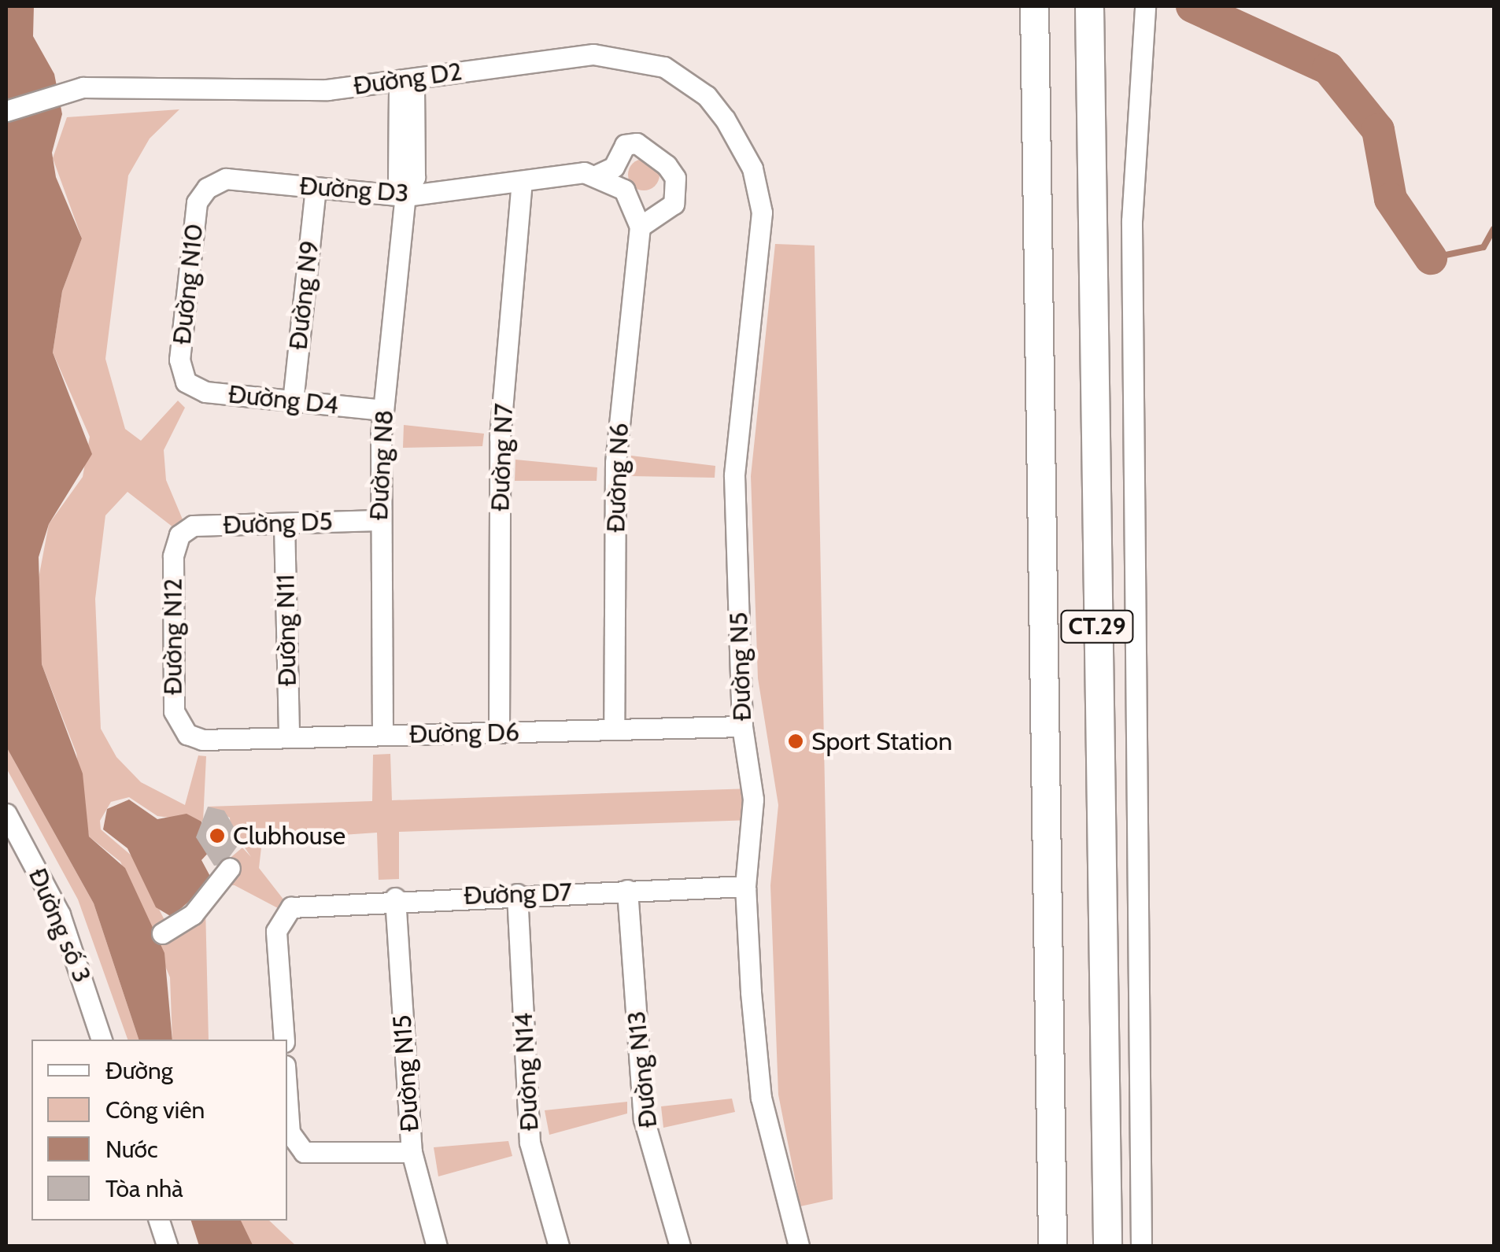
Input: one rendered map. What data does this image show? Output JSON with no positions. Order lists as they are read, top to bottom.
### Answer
{
  "streets": {
    "highway": ["CT.29"],
    "street": [
      "Đường D2",
      "Đường D3",
      "Đường N10",
      "Đường N9",
      "Đường D4",
      "Đường N7",
      "Đường N8",
      "Đường N6",
      "Đường D5",
      "Đường N11",
      "Đường N12",
      "Đường N5",
      "Đường D6",
      "Đường D7",
      "Đường số 3",
      "Đường N13",
      "Đường N14",
      "Đường N15"
    ]
  },
  "crossings": [
    ["Đường D2", "Đường N8"],
    ["Đường D2", "Đường N5"],
    ["Đường D3", "Đường N10"],
    ["Đường D3", "Đường N9"],
    ["Đường D3", "Đường N7"],
    ["Đường D3", "Đường N8"],
    ["Đường N10", "Đường D4"],
    ["Đường N9", "Đường D4"],
    ["Đường D4", "Đường N8"],
    ["Đường N7", "Đường D6"],
    ["Đường N8", "Đường D5"],
    ["Đường N8", "Đường D6"],
    ["Đường N6", "Đường D6"],
    ["Đường D5", "Đường N11"],
    ["Đường D5", "Đường N12"],
    ["Đường N11", "Đường D6"],
    ["Đường N12", "Đường D6"],
    ["Đường N5", "Đường D6"],
    ["Đường N5", "Đường D7"],
    ["Đường D7", "Đường N13"],
    ["Đường D7", "Đường N14"],
    ["Đường D7", "Đường N15"]
  ],
  "places": ["Sport Station", "Clubhouse"],
  "legend": [
    "Đường",
    "Công viên",
    "Nước",
    "Tòa nhà"
  ]
}
